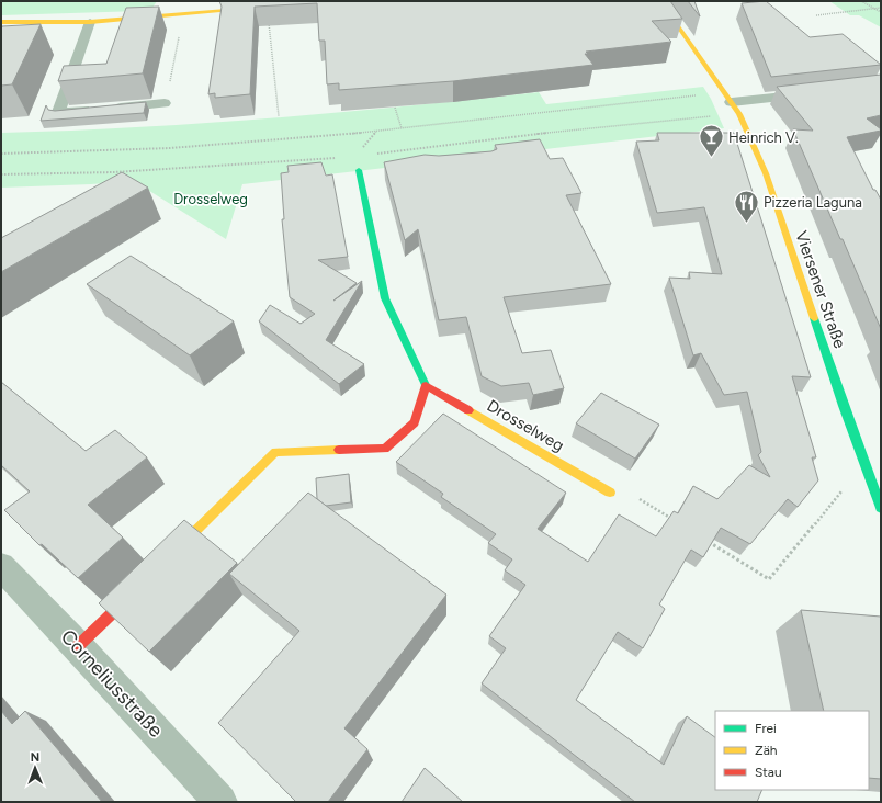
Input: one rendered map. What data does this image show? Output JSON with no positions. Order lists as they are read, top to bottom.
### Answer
{
  "streets": {
    "street": ["Viersener Straße", "Drosselweg", "Corneliusstraße"]
  },
  "parks": ["Drosselweg"],
  "places": {
    "bar": ["Heinrich V."],
    "restaurant": ["Pizzeria Laguna"]
  },
  "legend": ["Frei", "Zäh", "Stau"],
  "north": "top"
}
